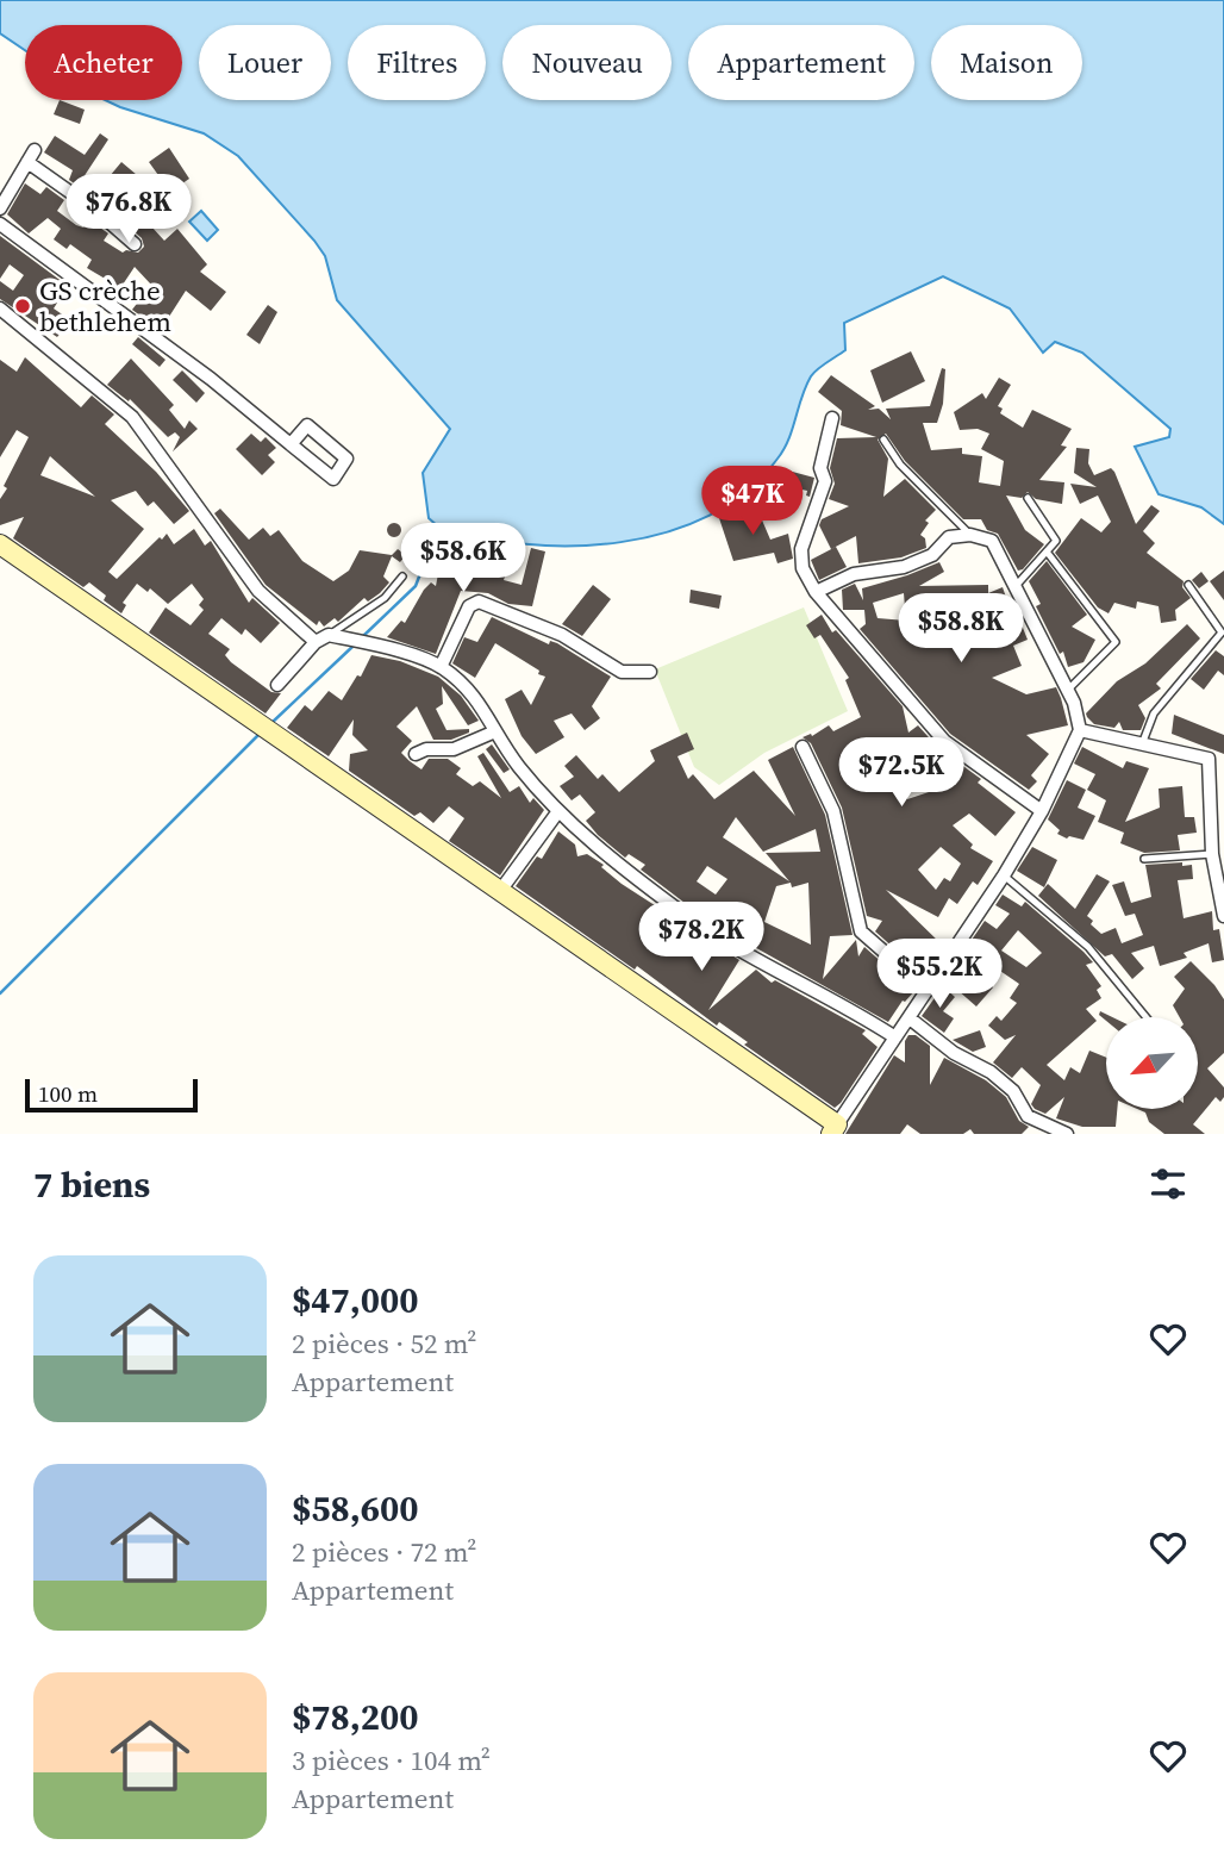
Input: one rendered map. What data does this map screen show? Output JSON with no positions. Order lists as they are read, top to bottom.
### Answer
{
  "places": ["GS crèche bethlehem"],
  "scale_bar": "100 m",
  "north": "bottom left",
  "page": {
    "chip": [
      "Acheter",
      "Louer",
      "Filtres",
      "Nouveau",
      "Appartement",
      "Maison"
    ],
    "price": [
      "$76.8K",
      "$47K",
      "$58.6K",
      "$58.8K",
      "$72.5K",
      "$78.2K",
      "$55.2K"
    ],
    "scale": "100 m",
    "heading": "7 biens",
    "list": [
      {
        "name": "$47,000",
        "note": "2 pièces · 52 m² · Appartement"
      },
      {
        "name": "$58,600",
        "note": "2 pièces · 72 m² · Appartement"
      },
      {
        "name": "$78,200",
        "note": "3 pièces · 104 m² · Appartement"
      }
    ]
  }
}
